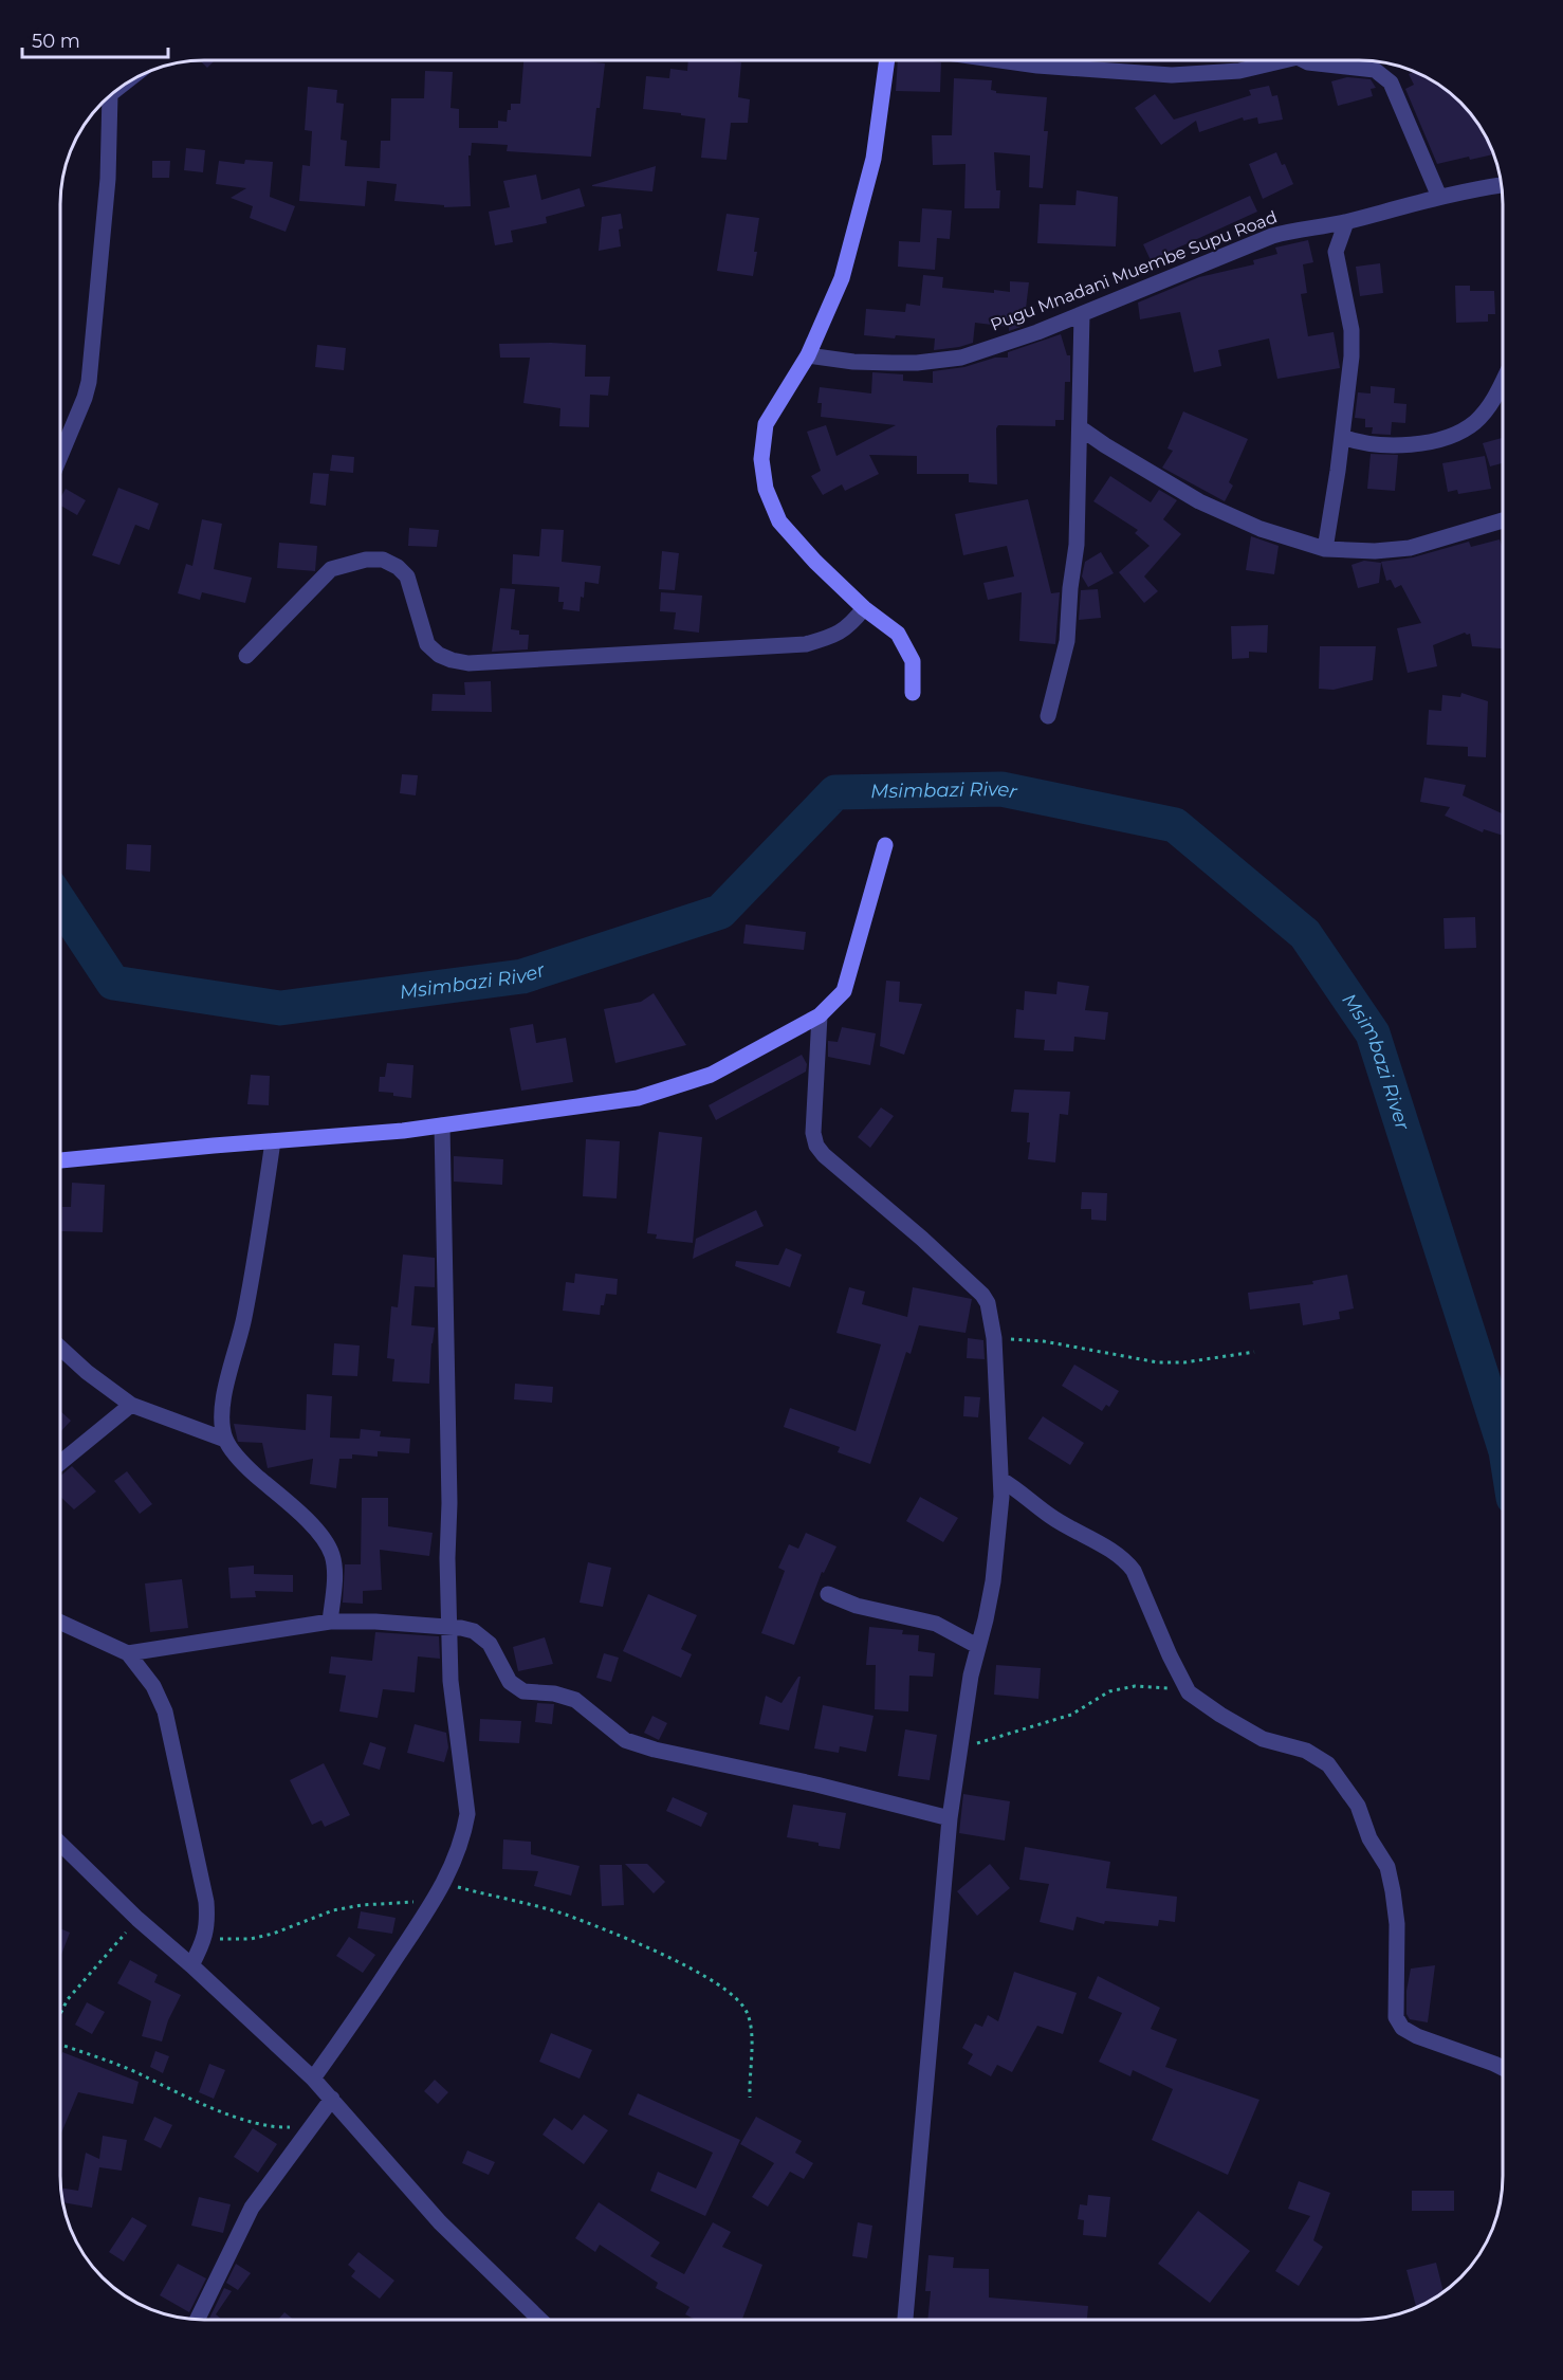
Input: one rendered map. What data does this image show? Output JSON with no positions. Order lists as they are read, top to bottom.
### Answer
{
  "streets": {
    "street": ["Pugu Mnadani Muembe Supu Road"]
  },
  "water": ["Msimbazi River"],
  "scale_bar": "50 m"
}
